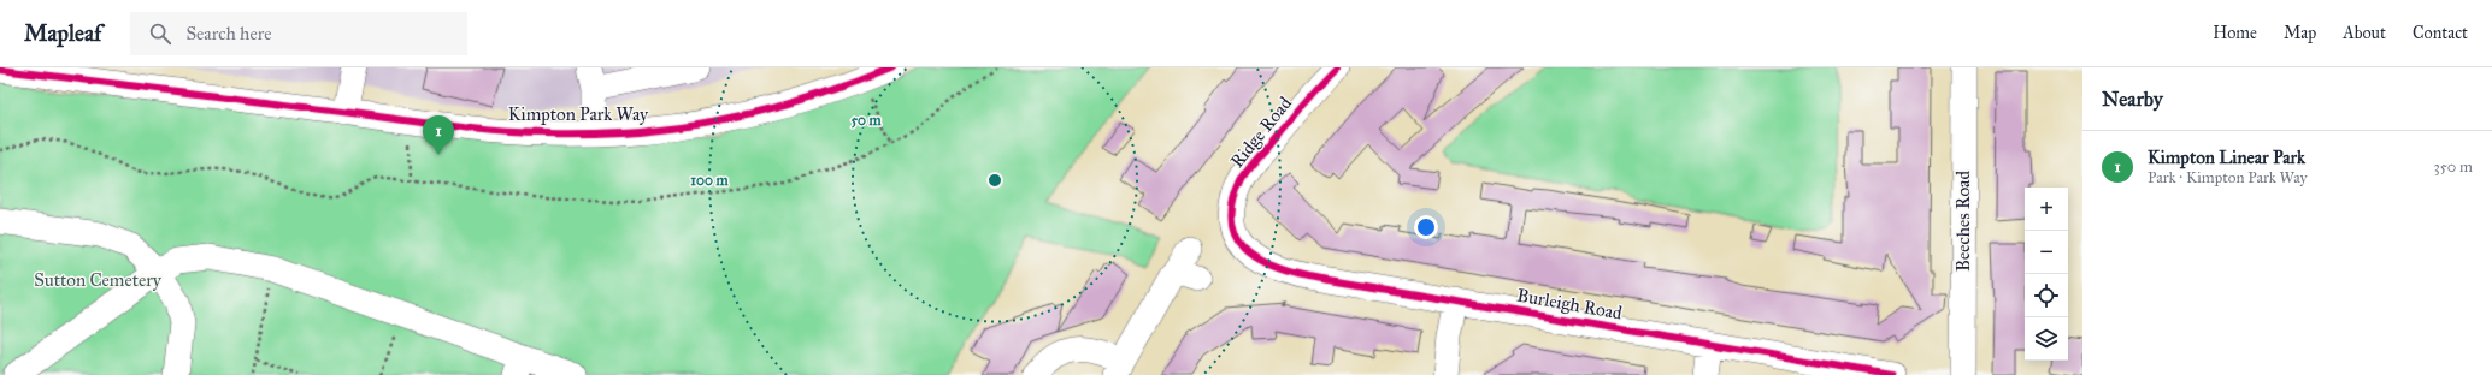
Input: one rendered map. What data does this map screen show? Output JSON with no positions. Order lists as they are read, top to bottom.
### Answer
{
  "streets": {
    "street": [
      "Kimpton Park Way",
      "Ridge Road",
      "Beeches Road",
      "Burleigh Road"
    ]
  },
  "crossings": [
    ["Ridge Road", "Burleigh Road"]
  ],
  "parks": ["Sutton Cemetery"],
  "page": {
    "header": "Mapleaf",
    "search": "Search here",
    "nav": [
      "Home",
      "Map",
      "About",
      "Contact"
    ],
    "heading": "Nearby",
    "pins": "1",
    "list": [
      {
        "mark": "1",
        "name": "Kimpton Linear Park",
        "note": "Park · Kimpton Park Way",
        "value": "350 m"
      }
    ],
    "map_buttons": ["+", "−"]
  },
  "rings": ["50 m", "100 m"]
}
